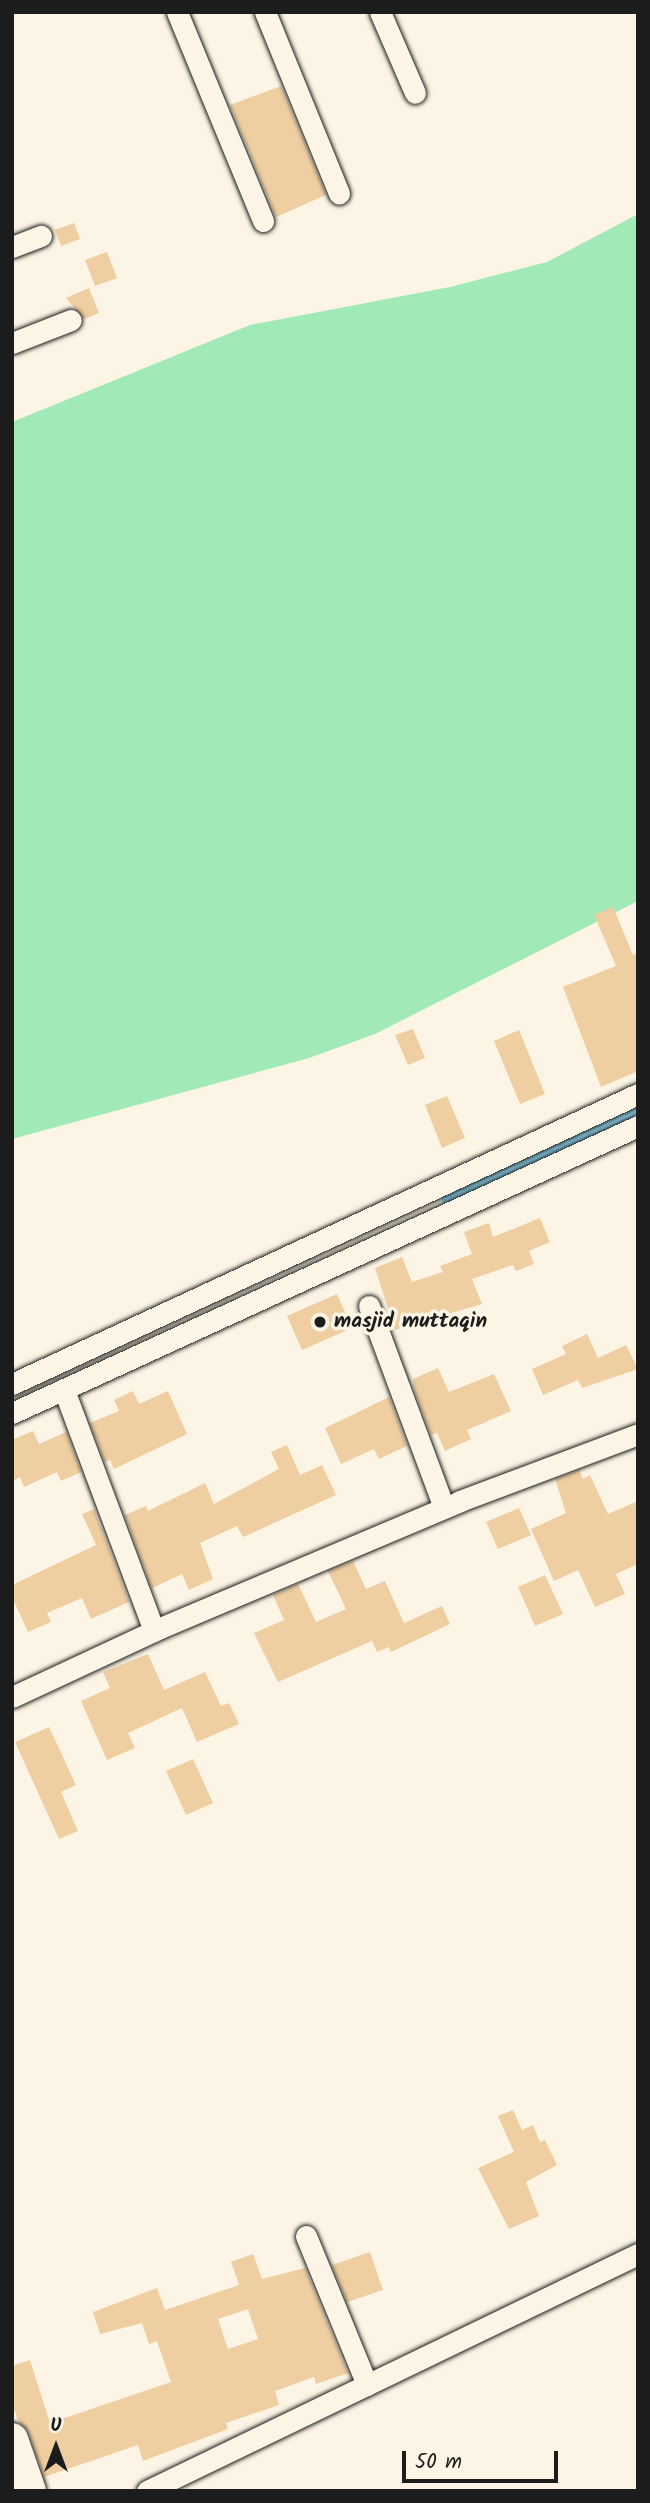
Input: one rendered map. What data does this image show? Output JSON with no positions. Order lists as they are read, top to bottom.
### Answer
{
  "places": ["masjid muttaqin"],
  "scale_bar": "50 m",
  "north": "top"
}
